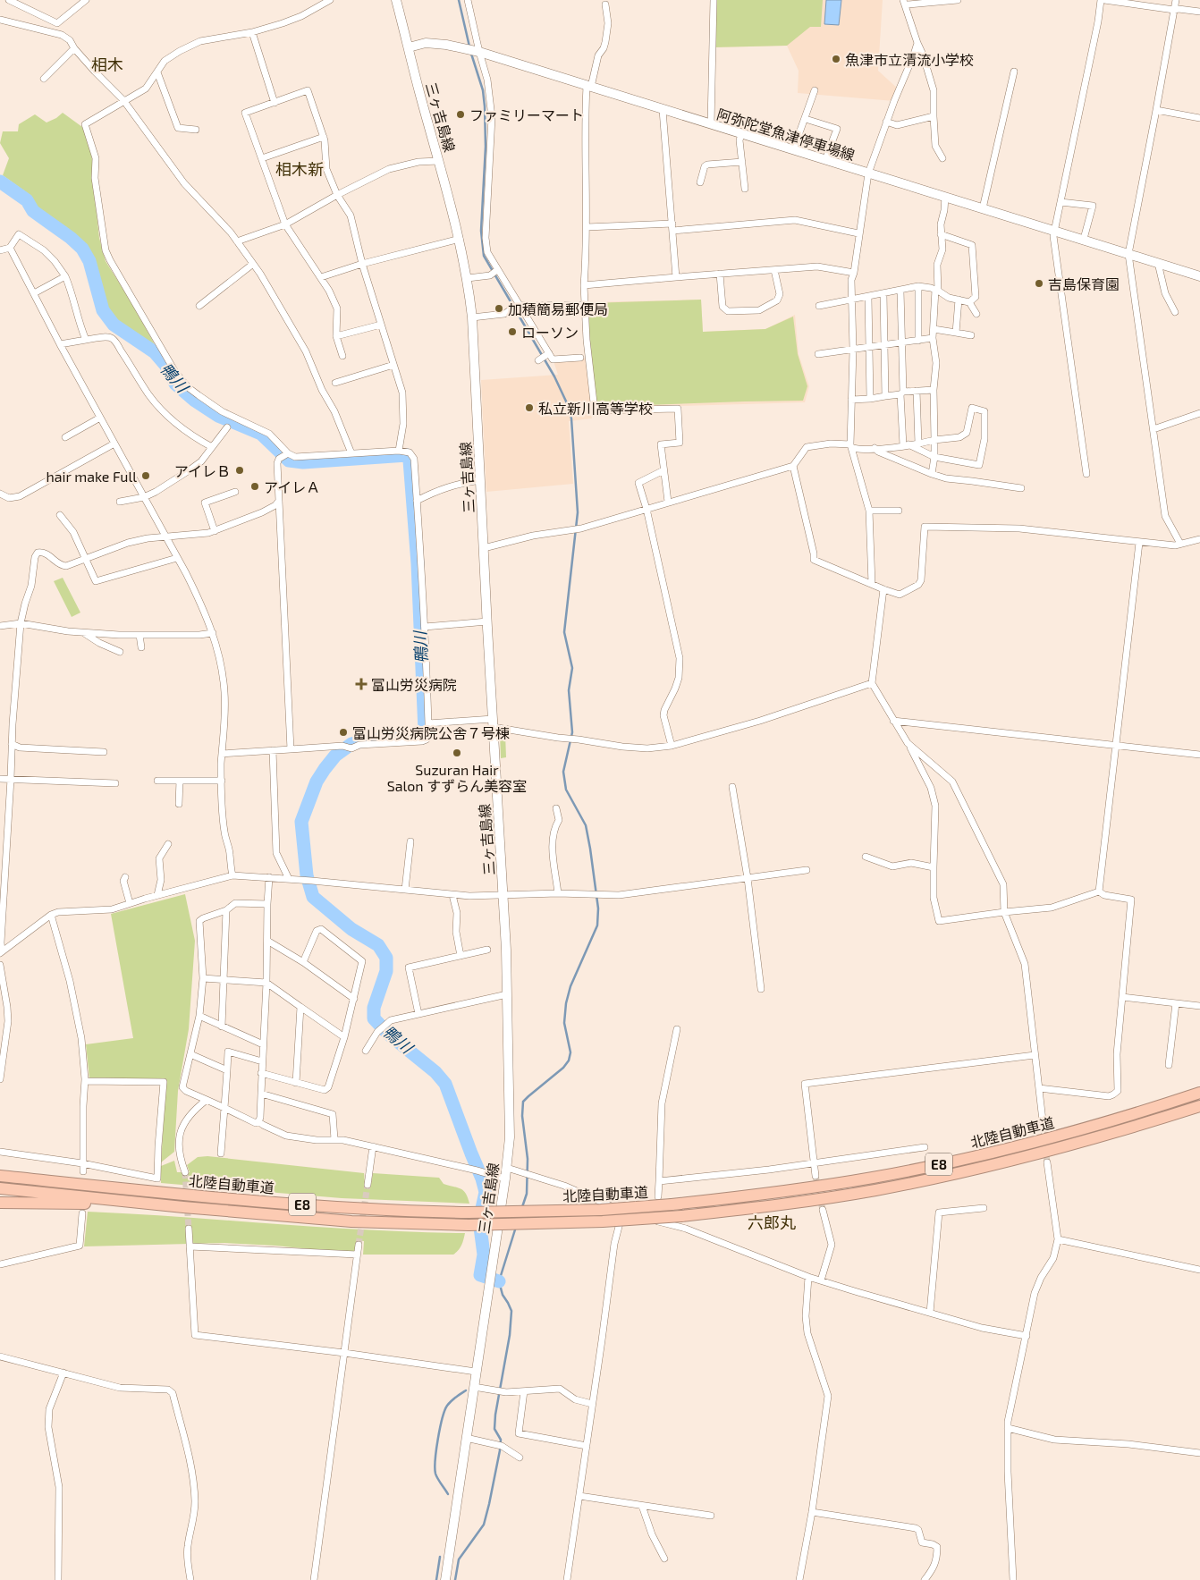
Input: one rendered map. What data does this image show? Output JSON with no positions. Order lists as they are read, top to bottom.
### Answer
{
  "streets": {
    "highway": ["北陸自動車道", "E8"],
    "main road": ["三ヶ吉島線", "阿弥陀堂魚津停車場線"]
  },
  "crossings": [
    ["三ヶ吉島線", "阿弥陀堂魚津停車場線"]
  ],
  "districts": ["相木", "相木新", "六郎丸"],
  "water": ["鴨川"],
  "places": {
    "other": [
      "魚津市立清流小学校",
      "ファミリーマート",
      "吉島保育園",
      "加積簡易郵便局",
      "ローソン",
      "私立新川高等学校",
      "アイレＢ",
      "hair make Full",
      "アイレＡ",
      "富山労災病院公舎７号棟",
      "Suzuran Hair Salon すずらん美容室"
    ],
    "health": ["富山労災病院"]
  }
}
